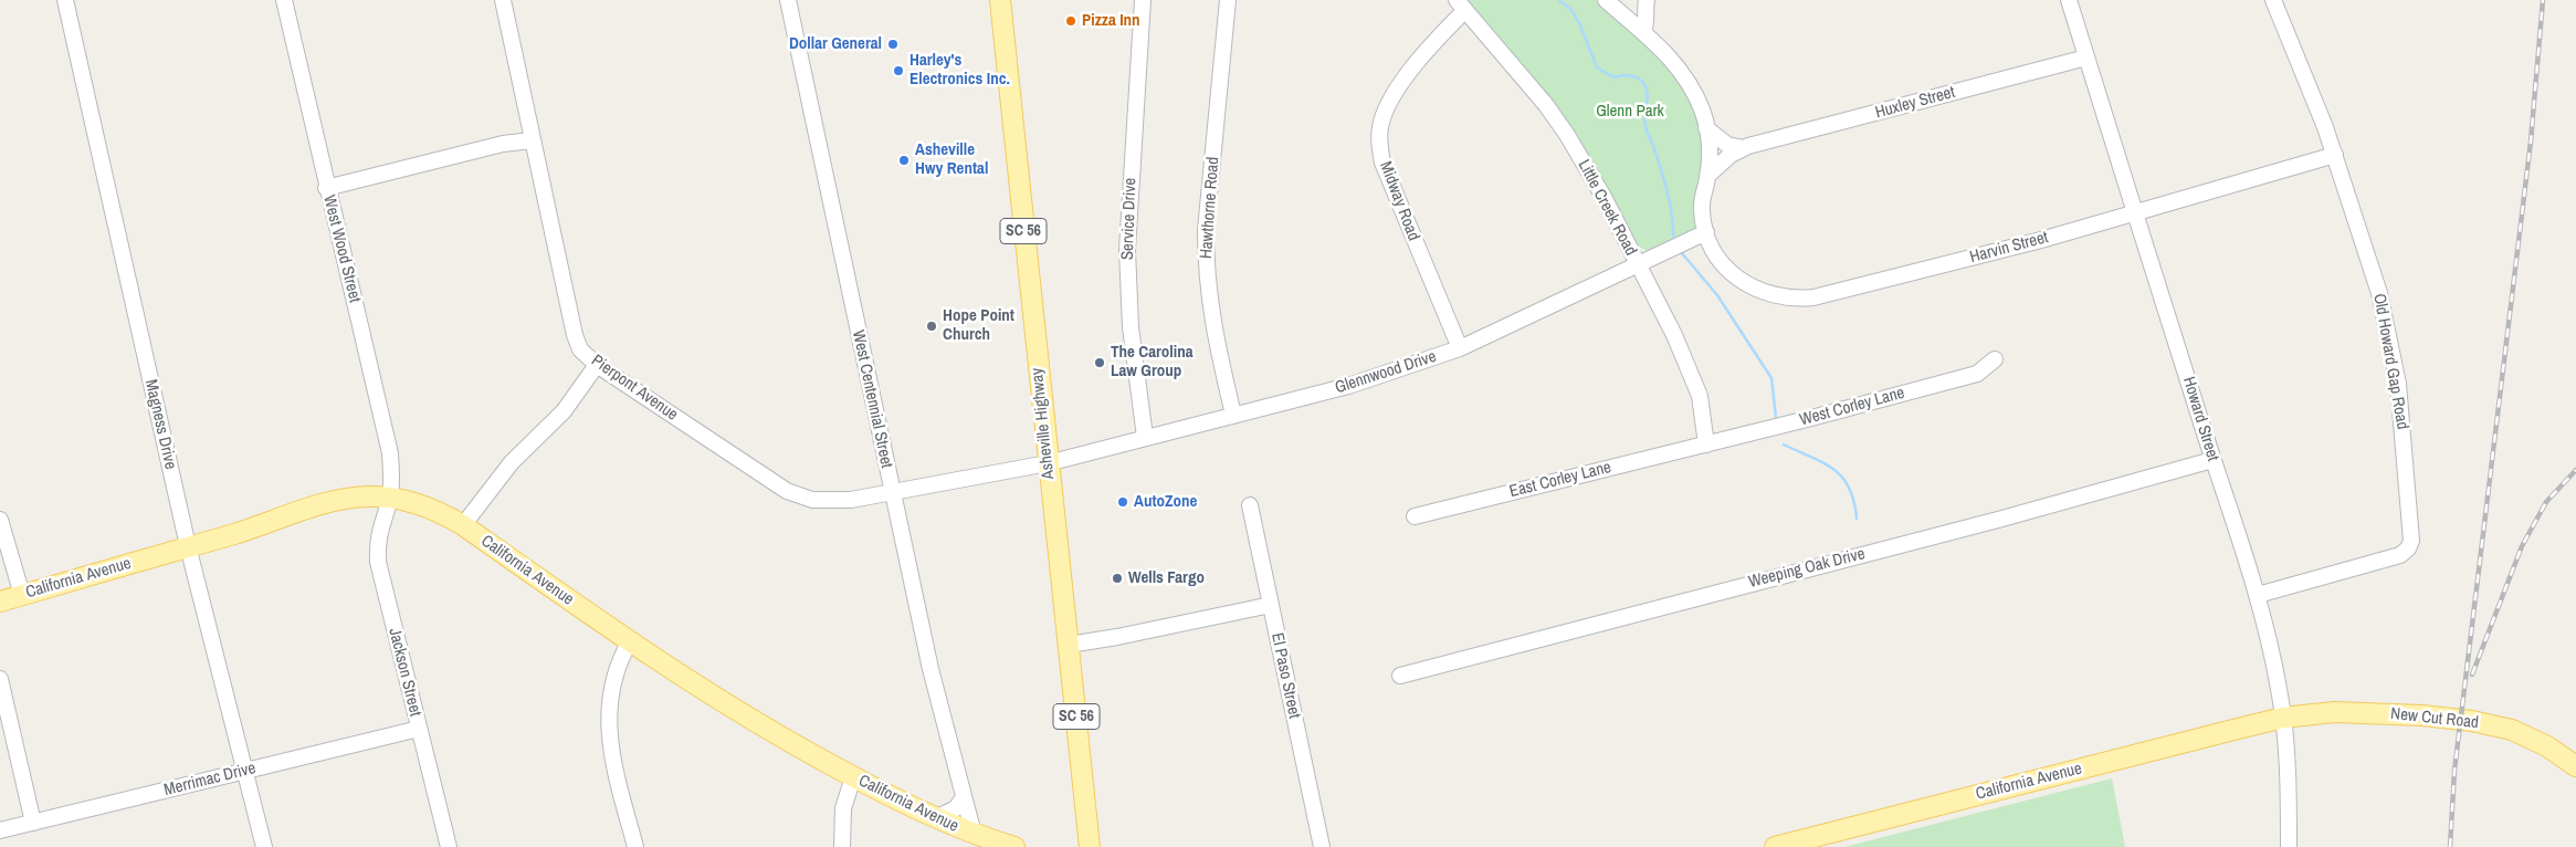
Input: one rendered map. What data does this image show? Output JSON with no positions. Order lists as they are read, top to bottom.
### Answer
{
  "streets": {
    "main road": [
      "SC 56",
      "Asheville Highway",
      "California Avenue",
      "New Cut Road"
    ],
    "street": [
      "Huxley Street",
      "Midway Road",
      "Hawthorne Road",
      "Little Creek Road",
      "Service Drive",
      "Harvin Street",
      "West Wood Street",
      "Old Howard Gap Road",
      "Glennwood Drive",
      "Pierpont Avenue",
      "West Centennial Street",
      "West Corley Lane",
      "Howard Street",
      "Magness Drive",
      "East Corley Lane",
      "Weeping Oak Drive",
      "Jackson Street",
      "El Paso Street",
      "Merrimac Drive"
    ]
  },
  "crossings": [
    ["Huxley Street", "Harvin Street"],
    ["Huxley Street", "Howard Street"],
    ["Midway Road", "Little Creek Road"],
    ["Midway Road", "Glennwood Drive"],
    ["Hawthorne Road", "Glennwood Drive"],
    ["Little Creek Road", "Glennwood Drive"],
    ["Little Creek Road", "West Corley Lane"],
    ["Little Creek Road", "East Corley Lane"],
    ["Service Drive", "Glennwood Drive"],
    ["Harvin Street", "Old Howard Gap Road"],
    ["Harvin Street", "Glennwood Drive"],
    ["Harvin Street", "Howard Street"],
    ["West Wood Street", "California Avenue"],
    ["West Wood Street", "Jackson Street"],
    ["Old Howard Gap Road", "Howard Street"],
    ["Glennwood Drive", "Pierpont Avenue"],
    ["Glennwood Drive", "Asheville Highway"],
    ["Pierpont Avenue", "West Centennial Street"],
    ["Pierpont Avenue", "Asheville Highway"],
    ["West Centennial Street", "California Avenue"],
    ["West Corley Lane", "East Corley Lane"],
    ["Howard Street", "Weeping Oak Drive"],
    ["Howard Street", "California Avenue"],
    ["Howard Street", "New Cut Road"],
    ["Magness Drive", "California Avenue"],
    ["Magness Drive", "Merrimac Drive"],
    ["California Avenue", "Jackson Street"],
    ["California Avenue", "New Cut Road"],
    ["Jackson Street", "Merrimac Drive"]
  ],
  "parks": ["Glenn Park"],
  "places": [
    "Pizza Inn",
    "Dollar General",
    "Harley's Electronics Inc.",
    "Asheville Hwy Rental",
    "Hope Point Church",
    "The Carolina Law Group",
    "AutoZone",
    "Wells Fargo"
  ]
}
